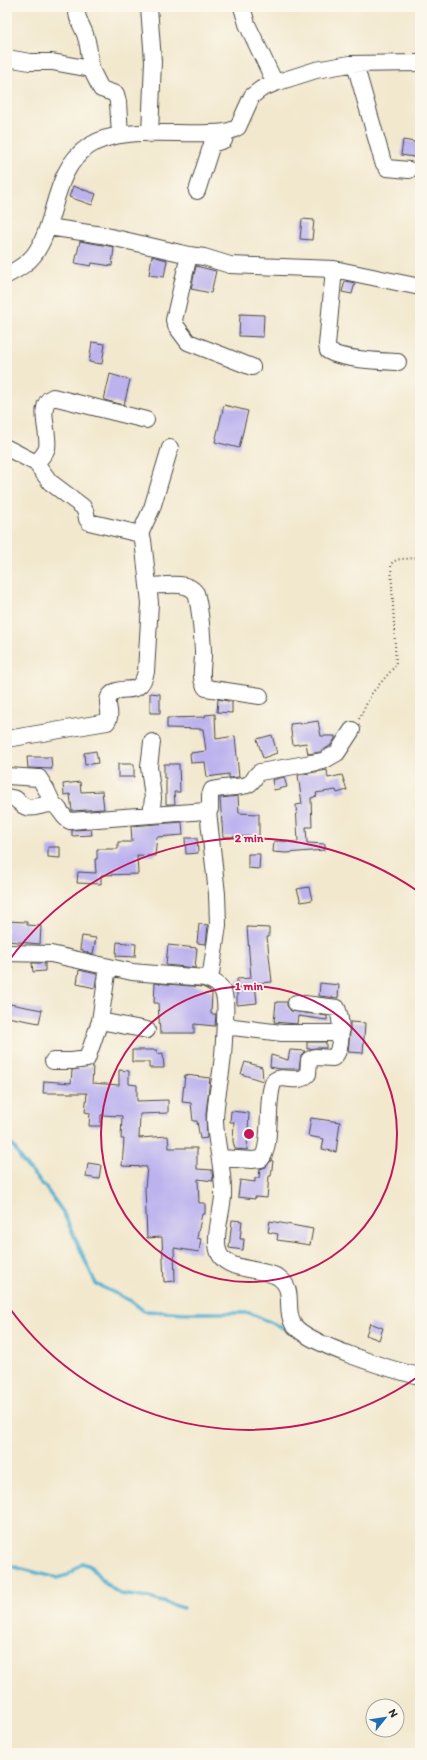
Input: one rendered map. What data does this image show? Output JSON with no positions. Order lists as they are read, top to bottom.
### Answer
{
  "north": "top right",
  "rings": ["2 min", "1 min"]
}
